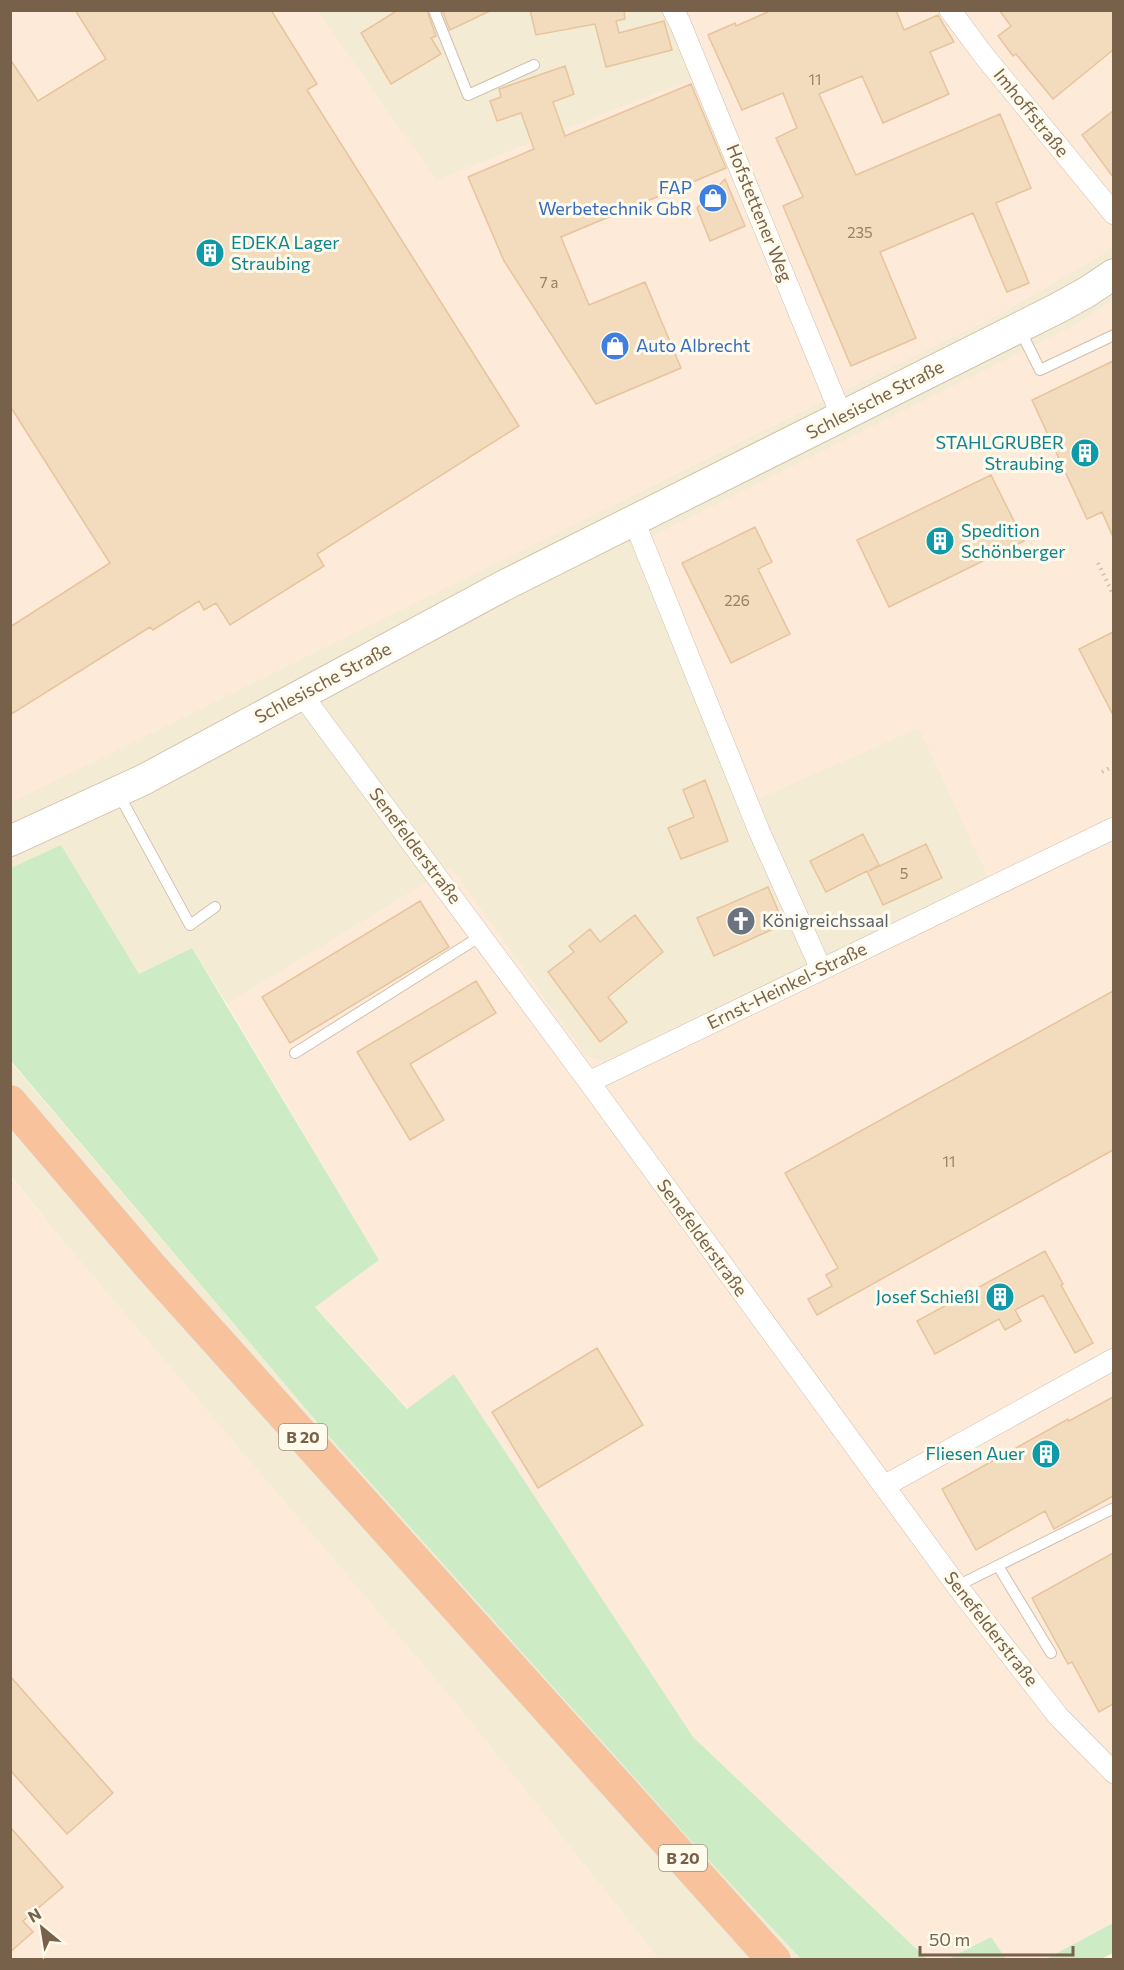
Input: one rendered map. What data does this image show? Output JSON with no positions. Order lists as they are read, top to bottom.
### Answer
{
  "streets": {
    "highway": ["B 20"],
    "street": [
      "Imhoffstraße",
      "Hofstettener Weg",
      "Schlesische Straße",
      "Senefelderstraße",
      "Ernst-Heinkel-Straße"
    ]
  },
  "crossings": [
    ["Hofstettener Weg", "Schlesische Straße"],
    ["Schlesische Straße", "Senefelderstraße"],
    ["Senefelderstraße", "Ernst-Heinkel-Straße"]
  ],
  "places": {
    "shop": ["FAP Werbetechnik GbR", "Auto Albrecht"],
    "building": [
      "EDEKA Lager Straubing",
      "STAHLGRUBER Straubing",
      "Spedition Schönberger",
      "Josef Schießl",
      "Fliesen Auer"
    ],
    "church": ["Königreichssaal"]
  },
  "house_numbers": [
    "11",
    "235",
    "7 a",
    "226",
    "5",
    "11"
  ],
  "scale_bar": "50 m",
  "north": "top left"
}
